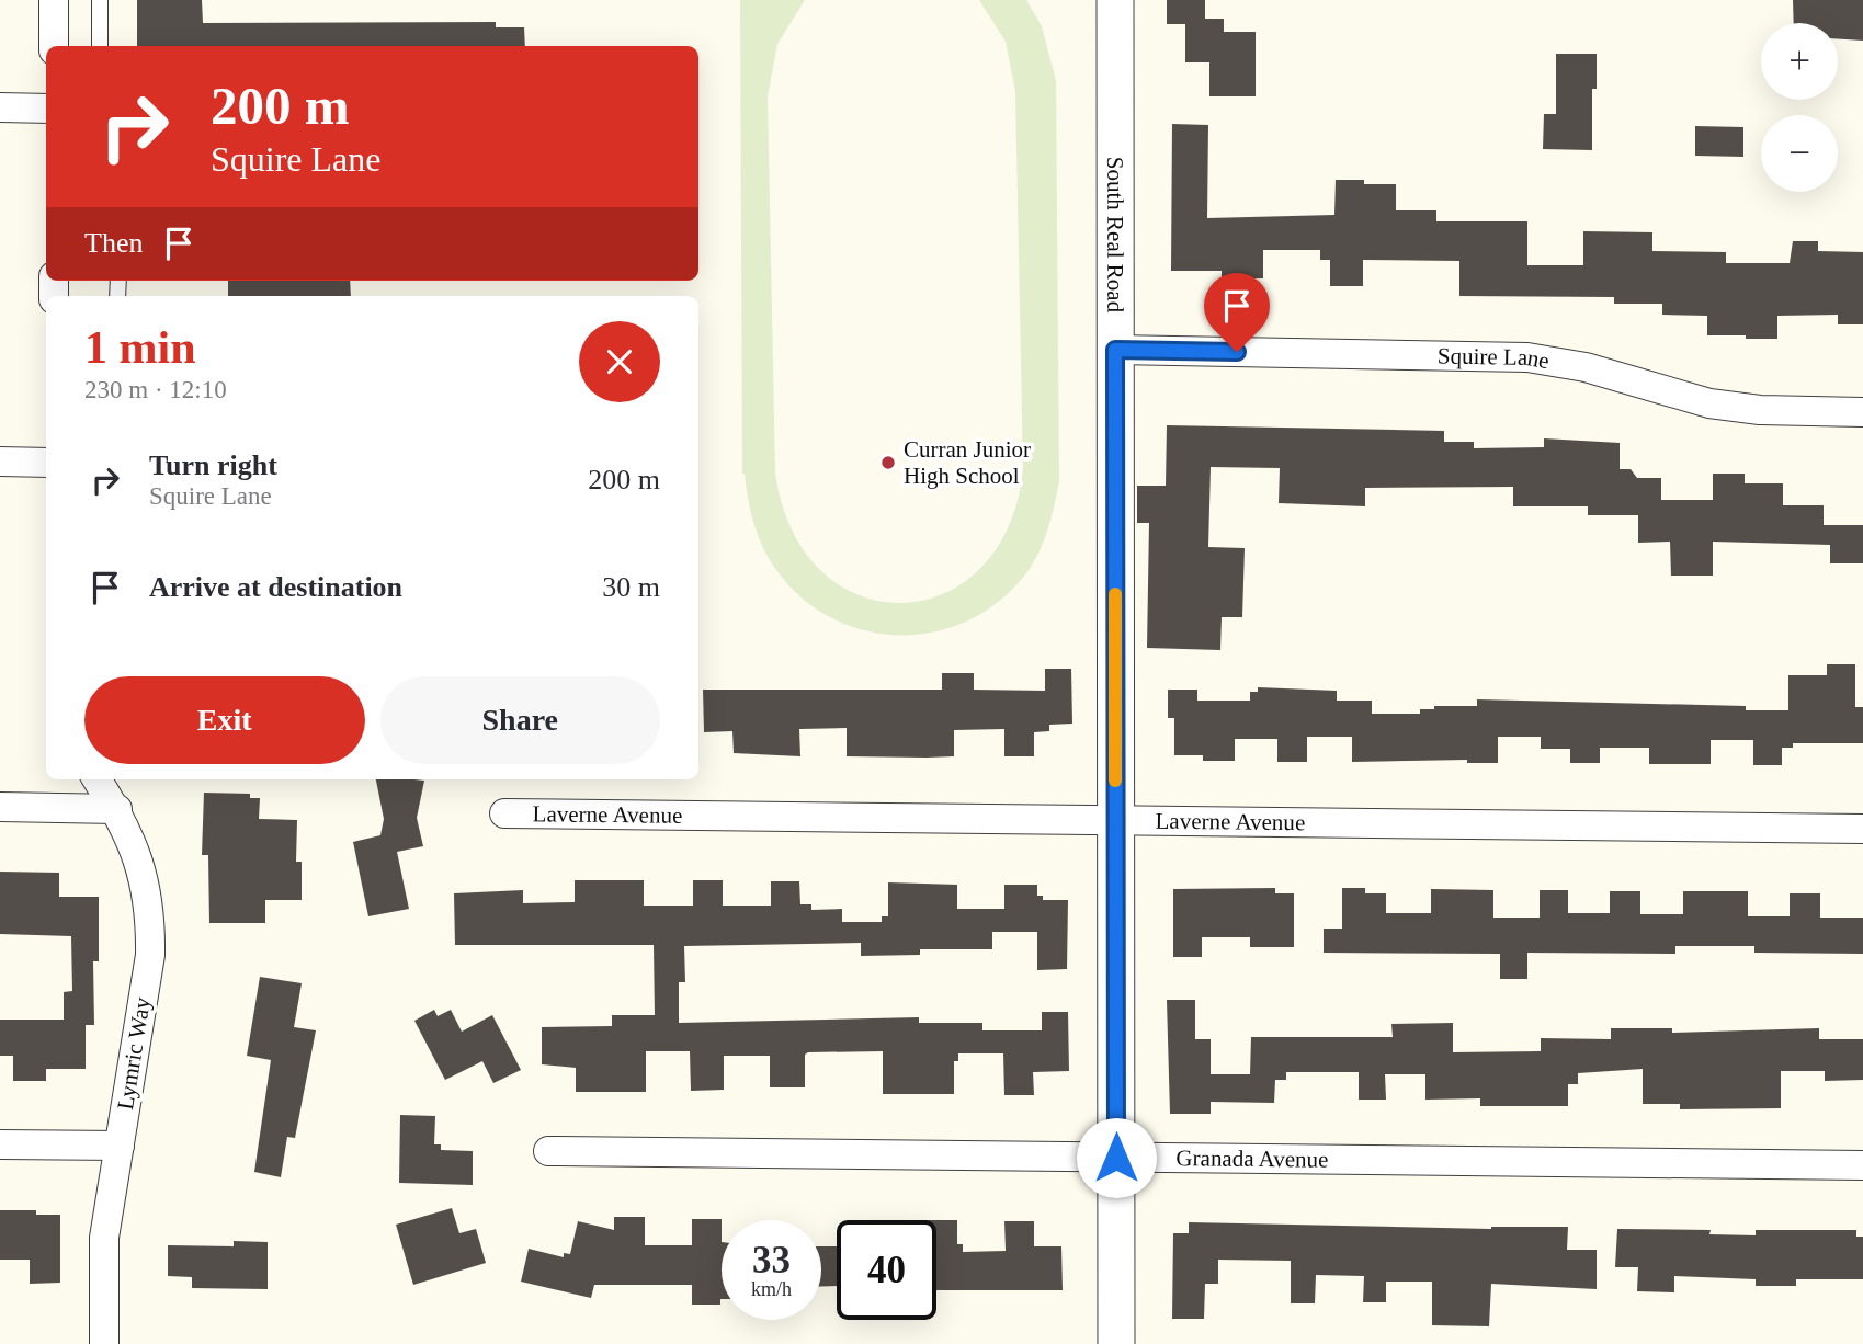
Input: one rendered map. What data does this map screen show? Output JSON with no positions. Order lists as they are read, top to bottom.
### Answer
{
  "streets": {
    "street": [
      "South Real Road",
      "Squire Lane",
      "Laverne Avenue",
      "Lymric Way",
      "Granada Avenue"
    ]
  },
  "crossings": [
    ["South Real Road", "Squire Lane"],
    ["South Real Road", "Laverne Avenue"],
    ["South Real Road", "Granada Avenue"]
  ],
  "places": ["Curran Junior High School"],
  "page": {
    "map_buttons": ["+", "−"],
    "turn": ["200 m", "Squire Lane"],
    "then": "Then",
    "heading": ["1 min", "230 m · 12:10"],
    "list": [
      {
        "name": "Turn right",
        "note": "Squire Lane",
        "value": "200 m"
      },
      {
        "name": "Arrive at destination",
        "value": "30 m"
      }
    ],
    "buttons": ["Exit", "Share"],
    "speed": "33 km/h",
    "limit": "40"
  }
}
